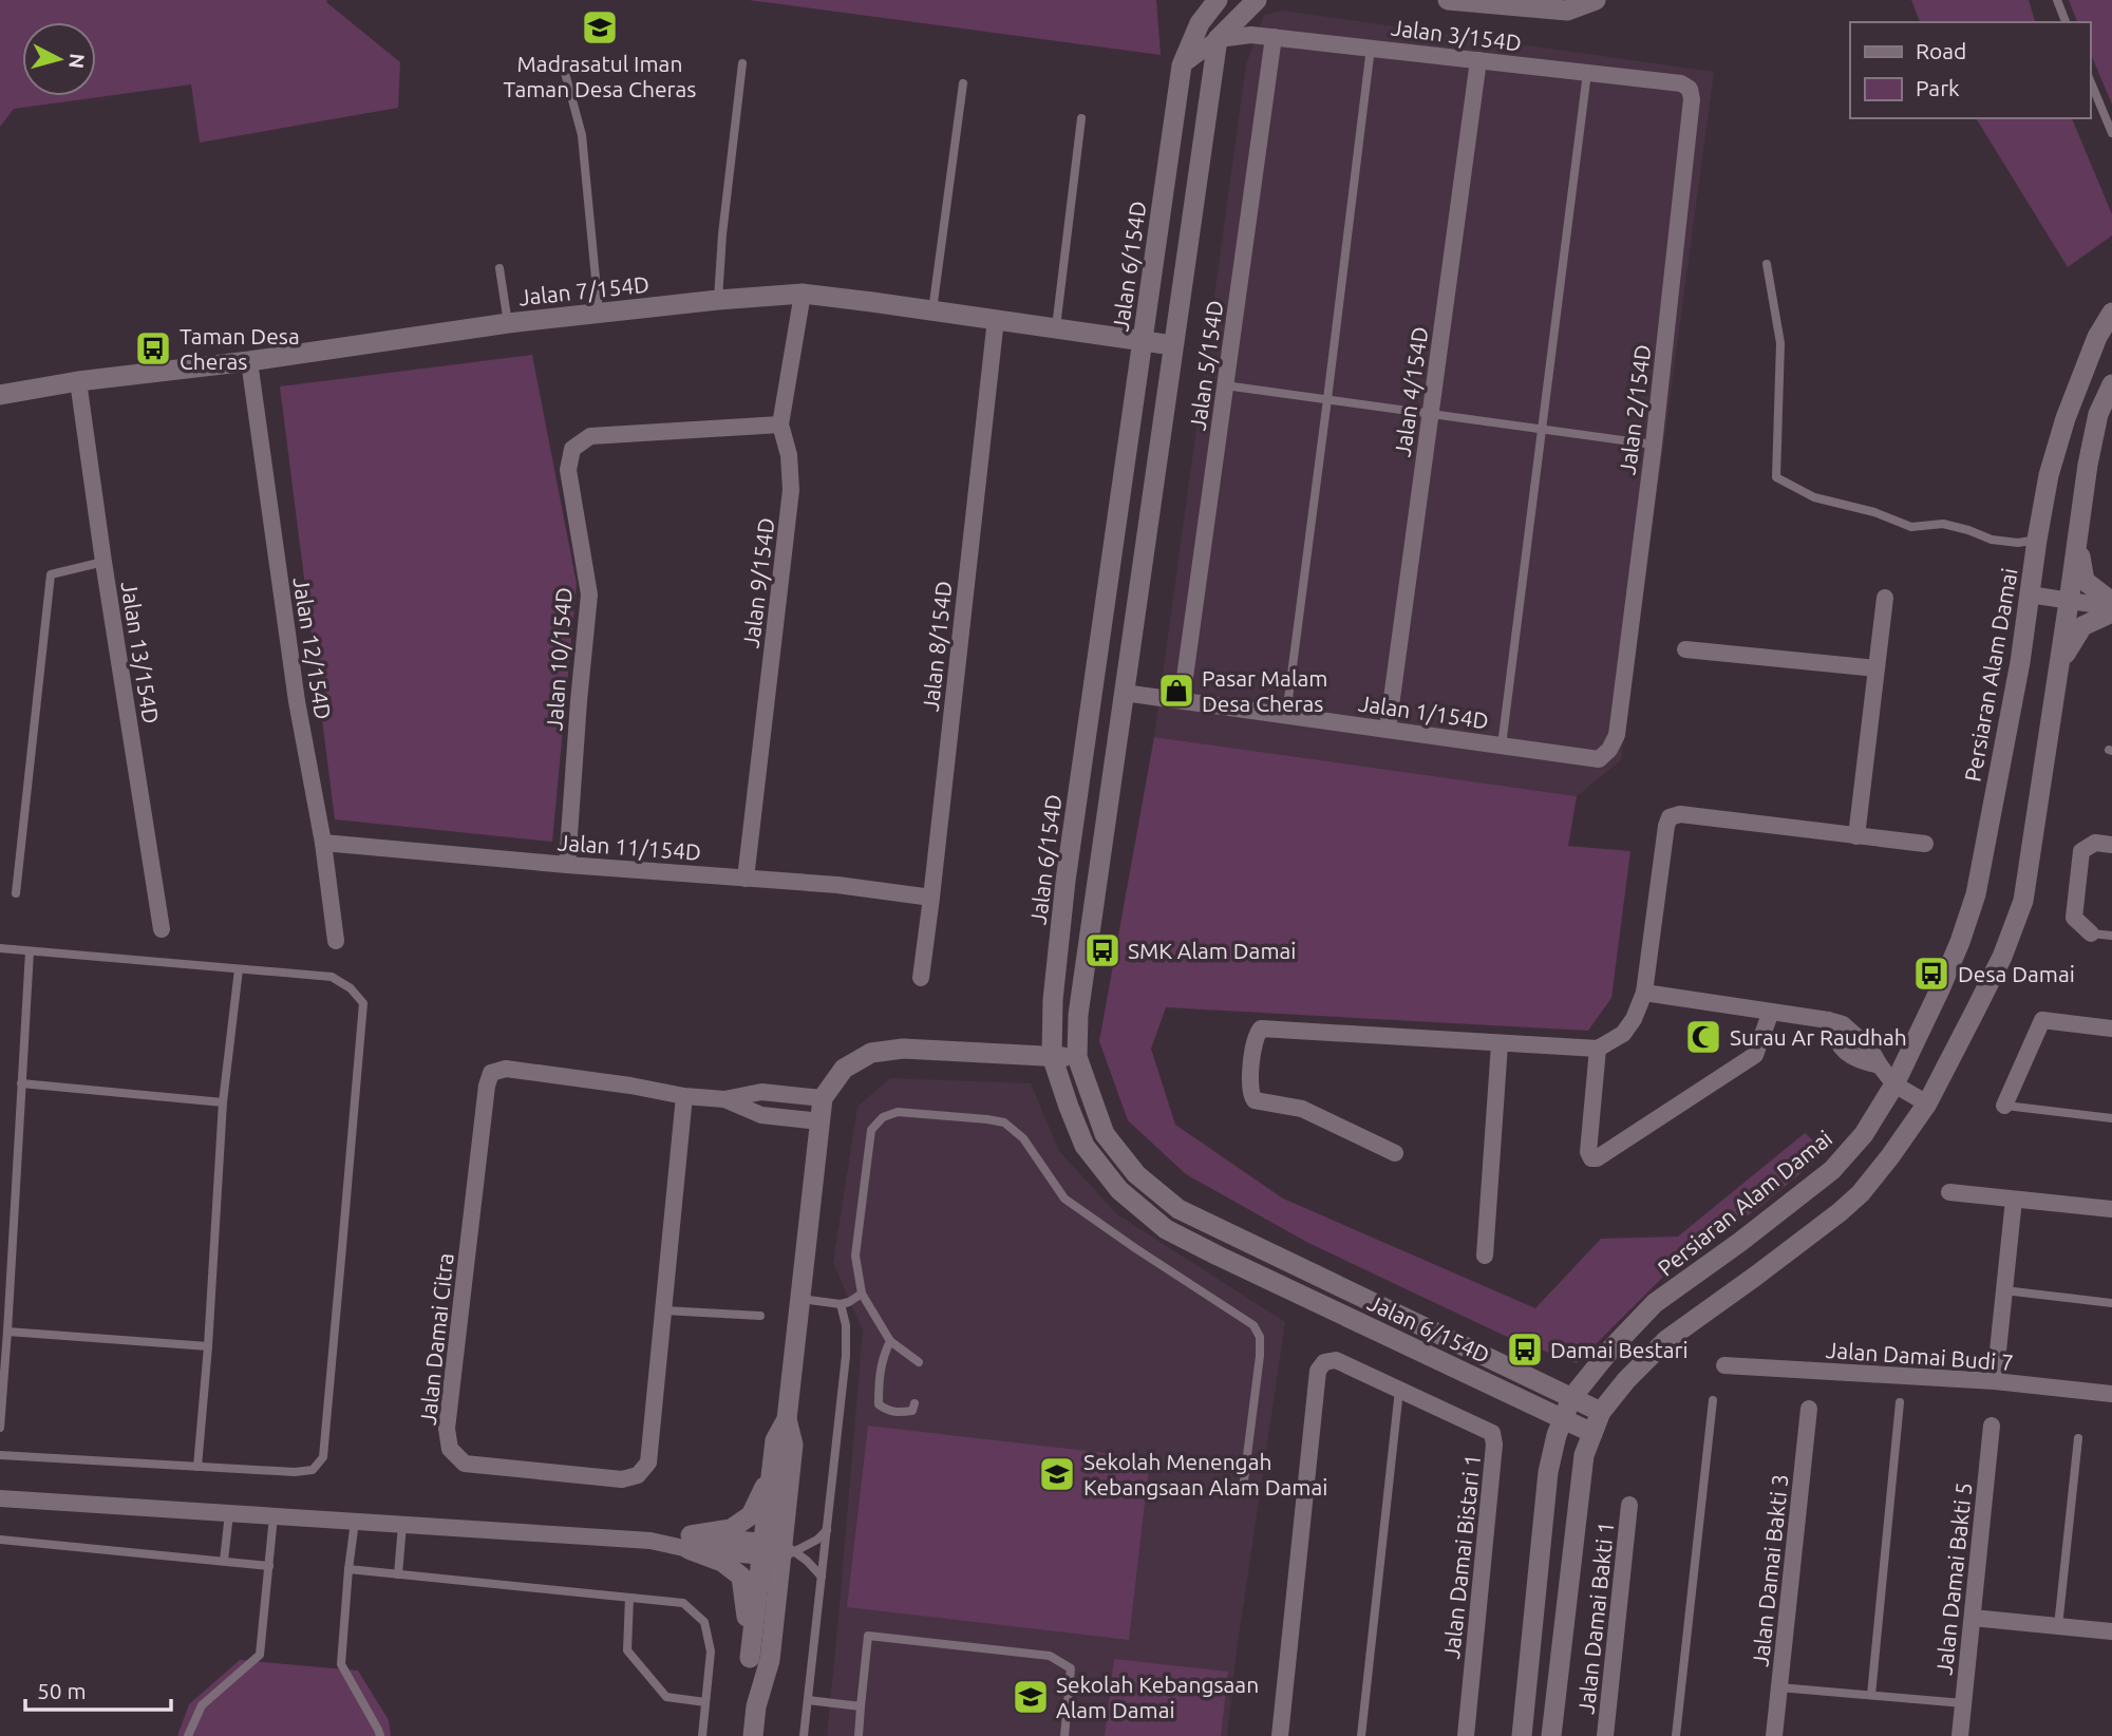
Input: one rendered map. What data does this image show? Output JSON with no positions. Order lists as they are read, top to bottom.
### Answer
{
  "streets": {
    "street": [
      "Jalan 3/154D",
      "Jalan 6/154D",
      "Jalan 7/154D",
      "Jalan 5/154D",
      "Jalan 4/154D",
      "Jalan 2/154D",
      "Jalan 9/154D",
      "Jalan 8/154D",
      "Jalan 12/154D",
      "Jalan 13/154D",
      "Jalan 10/154D",
      "Persiaran Alam Damai",
      "Jalan 1/154D",
      "Jalan 11/154D",
      "Jalan Damai Citra",
      "Jalan Damai Budi 7",
      "Jalan Damai Bistari 1",
      "Jalan Damai Bakti 3",
      "Jalan Damai Bakti 5",
      "Jalan Damai Bakti 1"
    ]
  },
  "crossings": [
    ["Jalan 3/154D", "Jalan 6/154D"],
    ["Jalan 3/154D", "Jalan 5/154D"],
    ["Jalan 3/154D", "Jalan 4/154D"],
    ["Jalan 3/154D", "Jalan 2/154D"],
    ["Jalan 6/154D", "Jalan 7/154D"],
    ["Jalan 6/154D", "Persiaran Alam Damai"],
    ["Jalan 6/154D", "Jalan 1/154D"],
    ["Jalan 7/154D", "Jalan 9/154D"],
    ["Jalan 7/154D", "Jalan 8/154D"],
    ["Jalan 7/154D", "Jalan 12/154D"],
    ["Jalan 7/154D", "Jalan 13/154D"],
    ["Jalan 5/154D", "Jalan 1/154D"],
    ["Jalan 4/154D", "Jalan 1/154D"],
    ["Jalan 2/154D", "Jalan 1/154D"],
    ["Jalan 9/154D", "Jalan 10/154D"],
    ["Jalan 9/154D", "Jalan 11/154D"],
    ["Jalan 8/154D", "Jalan 11/154D"],
    ["Jalan 12/154D", "Jalan 11/154D"],
    ["Jalan 10/154D", "Jalan 11/154D"]
  ],
  "places": {
    "school or university": ["Madrasatul Iman Taman Desa Cheras", "Sekolah Menengah Kebangsaan Alam Damai", "Sekolah Kebangsaan Alam Damai"],
    "bus stop": [
      "Taman Desa Cheras",
      "SMK Alam Damai",
      "Desa Damai",
      "Damai Bestari"
    ],
    "shop": ["Pasar Malam Desa Cheras"],
    "mosque": ["Surau Ar Raudhah"]
  },
  "legend": ["Road", "Park"],
  "scale_bar": "50 m",
  "north": "right"
}
